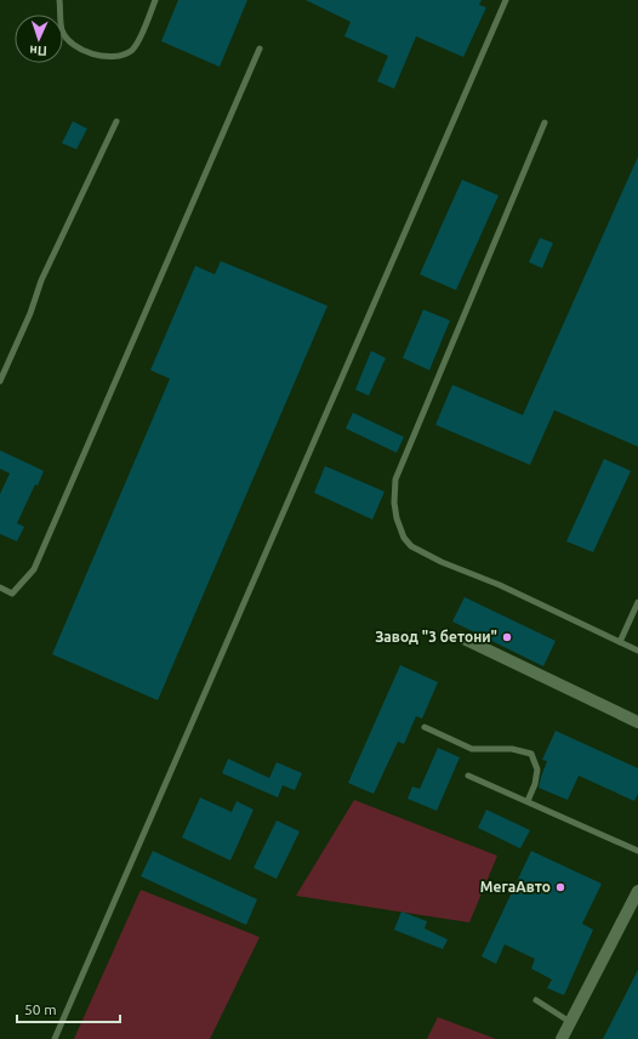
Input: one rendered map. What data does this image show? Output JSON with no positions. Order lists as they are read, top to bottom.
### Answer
{
  "places": ["Завод \"3 бетони\"", "МегаАвто"],
  "scale_bar": "50 m",
  "north": "bottom"
}
